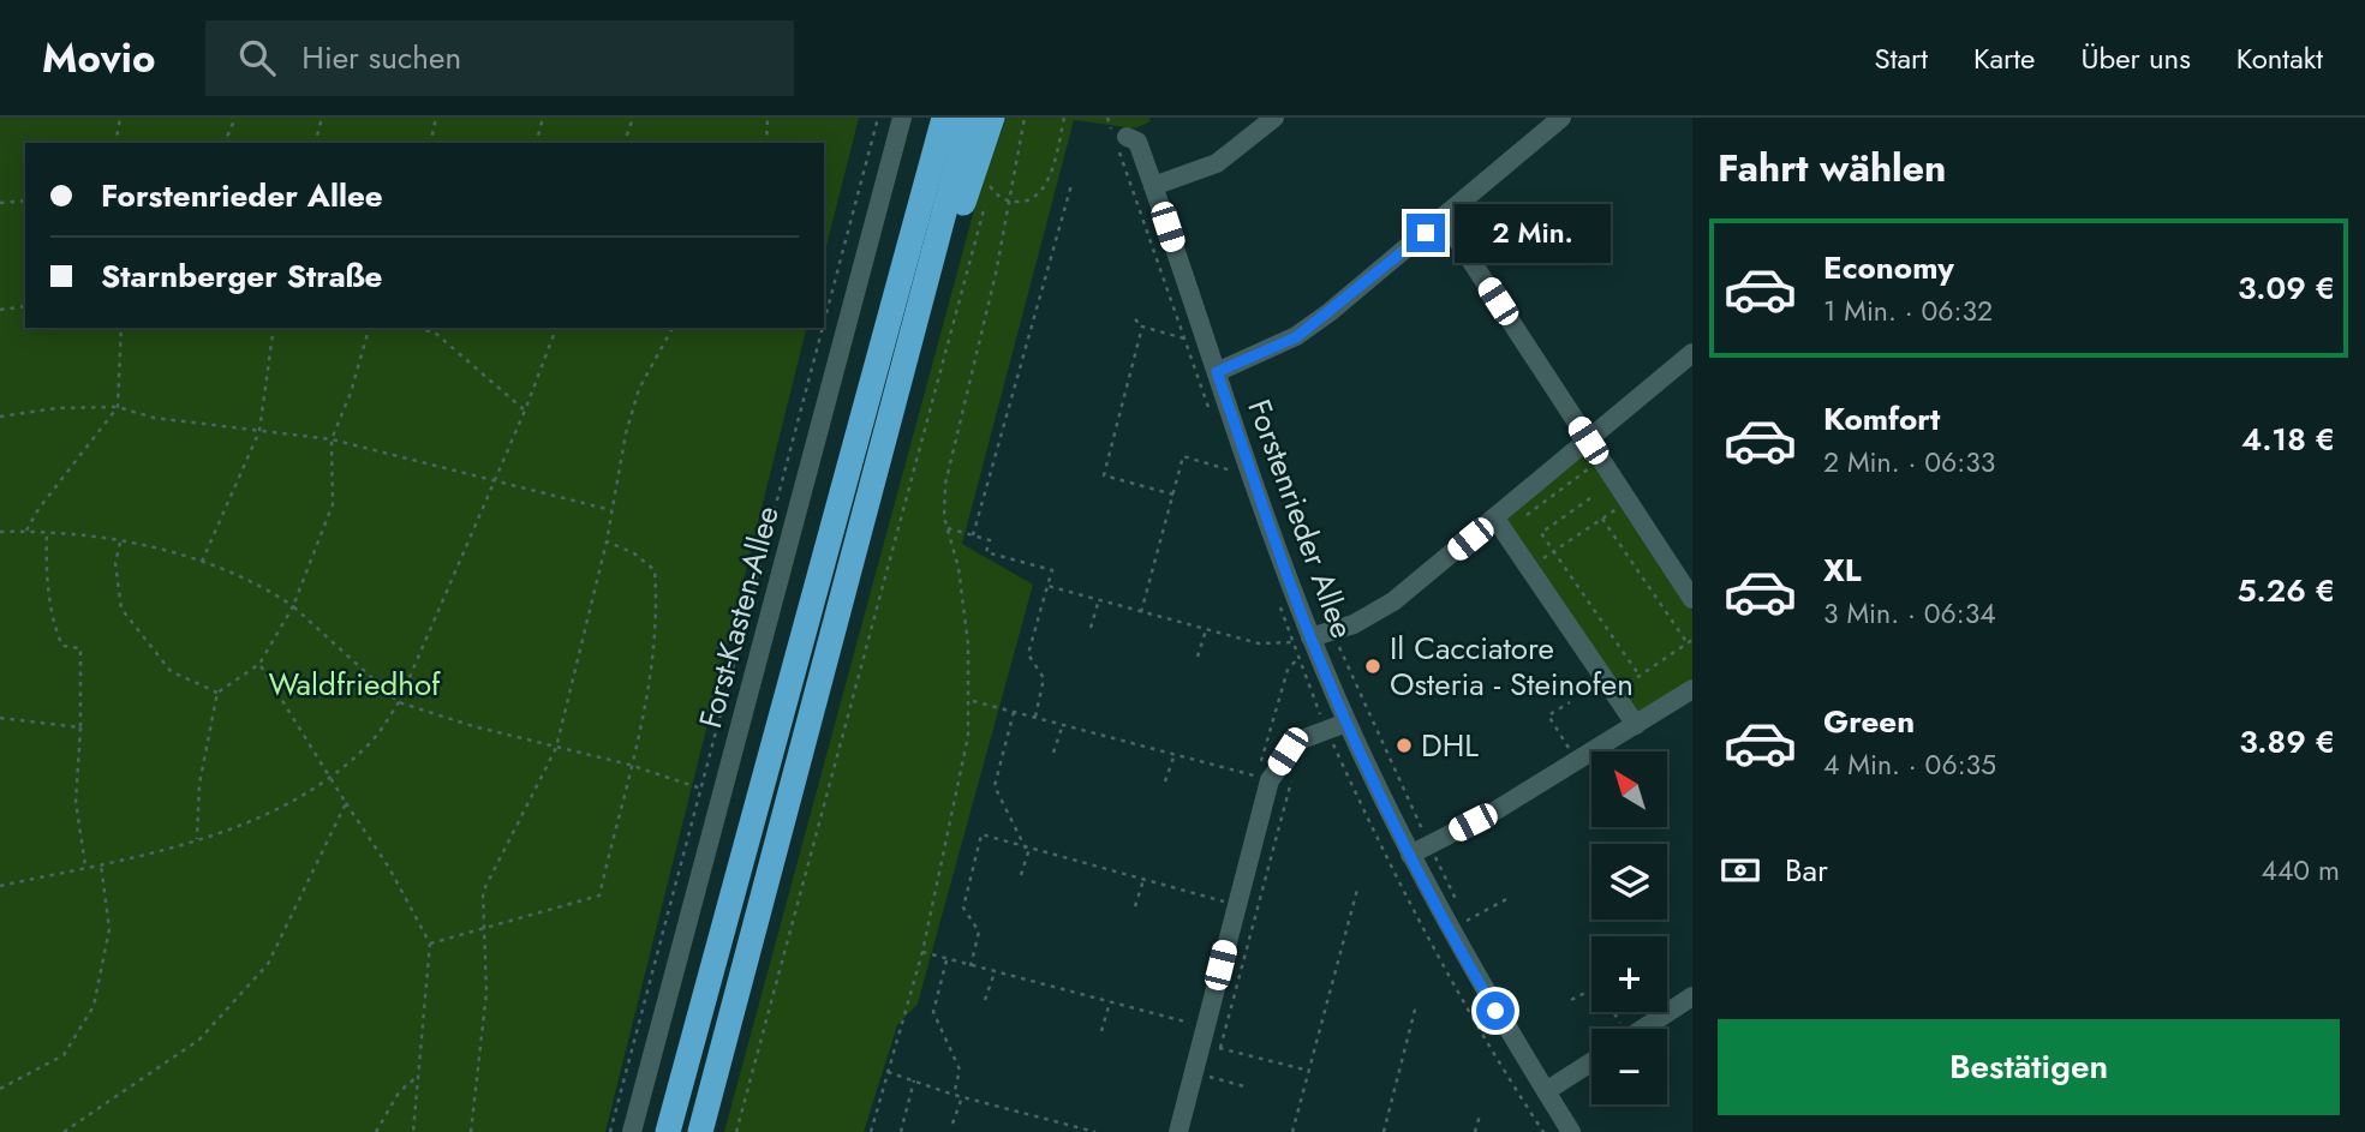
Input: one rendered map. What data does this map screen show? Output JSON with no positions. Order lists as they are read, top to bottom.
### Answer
{
  "streets": {
    "street": ["Forstenrieder Allee", "Forst-Kasten-Allee"]
  },
  "parks": ["Waldfriedhof"],
  "places": ["Il Cacciatore Osteria - Steinofen", "DHL"],
  "north": "top left",
  "page": {
    "header": "Movio",
    "search": "Hier suchen",
    "nav": [
      "Start",
      "Karte",
      "Über uns",
      "Kontakt"
    ],
    "heading": "Fahrt wählen",
    "banner": ["Forstenrieder Allee", "Starnberger Straße"],
    "bubble": "2 Min.",
    "list": [
      {
        "name": "Economy",
        "note": "1 Min. · 06:32",
        "value": "3.09 €"
      },
      {
        "name": "Komfort",
        "note": "2 Min. · 06:33",
        "value": "4.18 €"
      },
      {
        "name": "XL",
        "note": "3 Min. · 06:34",
        "value": "5.26 €"
      },
      {
        "name": "Green",
        "note": "4 Min. · 06:35",
        "value": "3.89 €"
      }
    ],
    "map_buttons": ["+", "−"],
    "pay": ["Bar", "440 m"],
    "buttons": "Bestätigen"
  }
}
